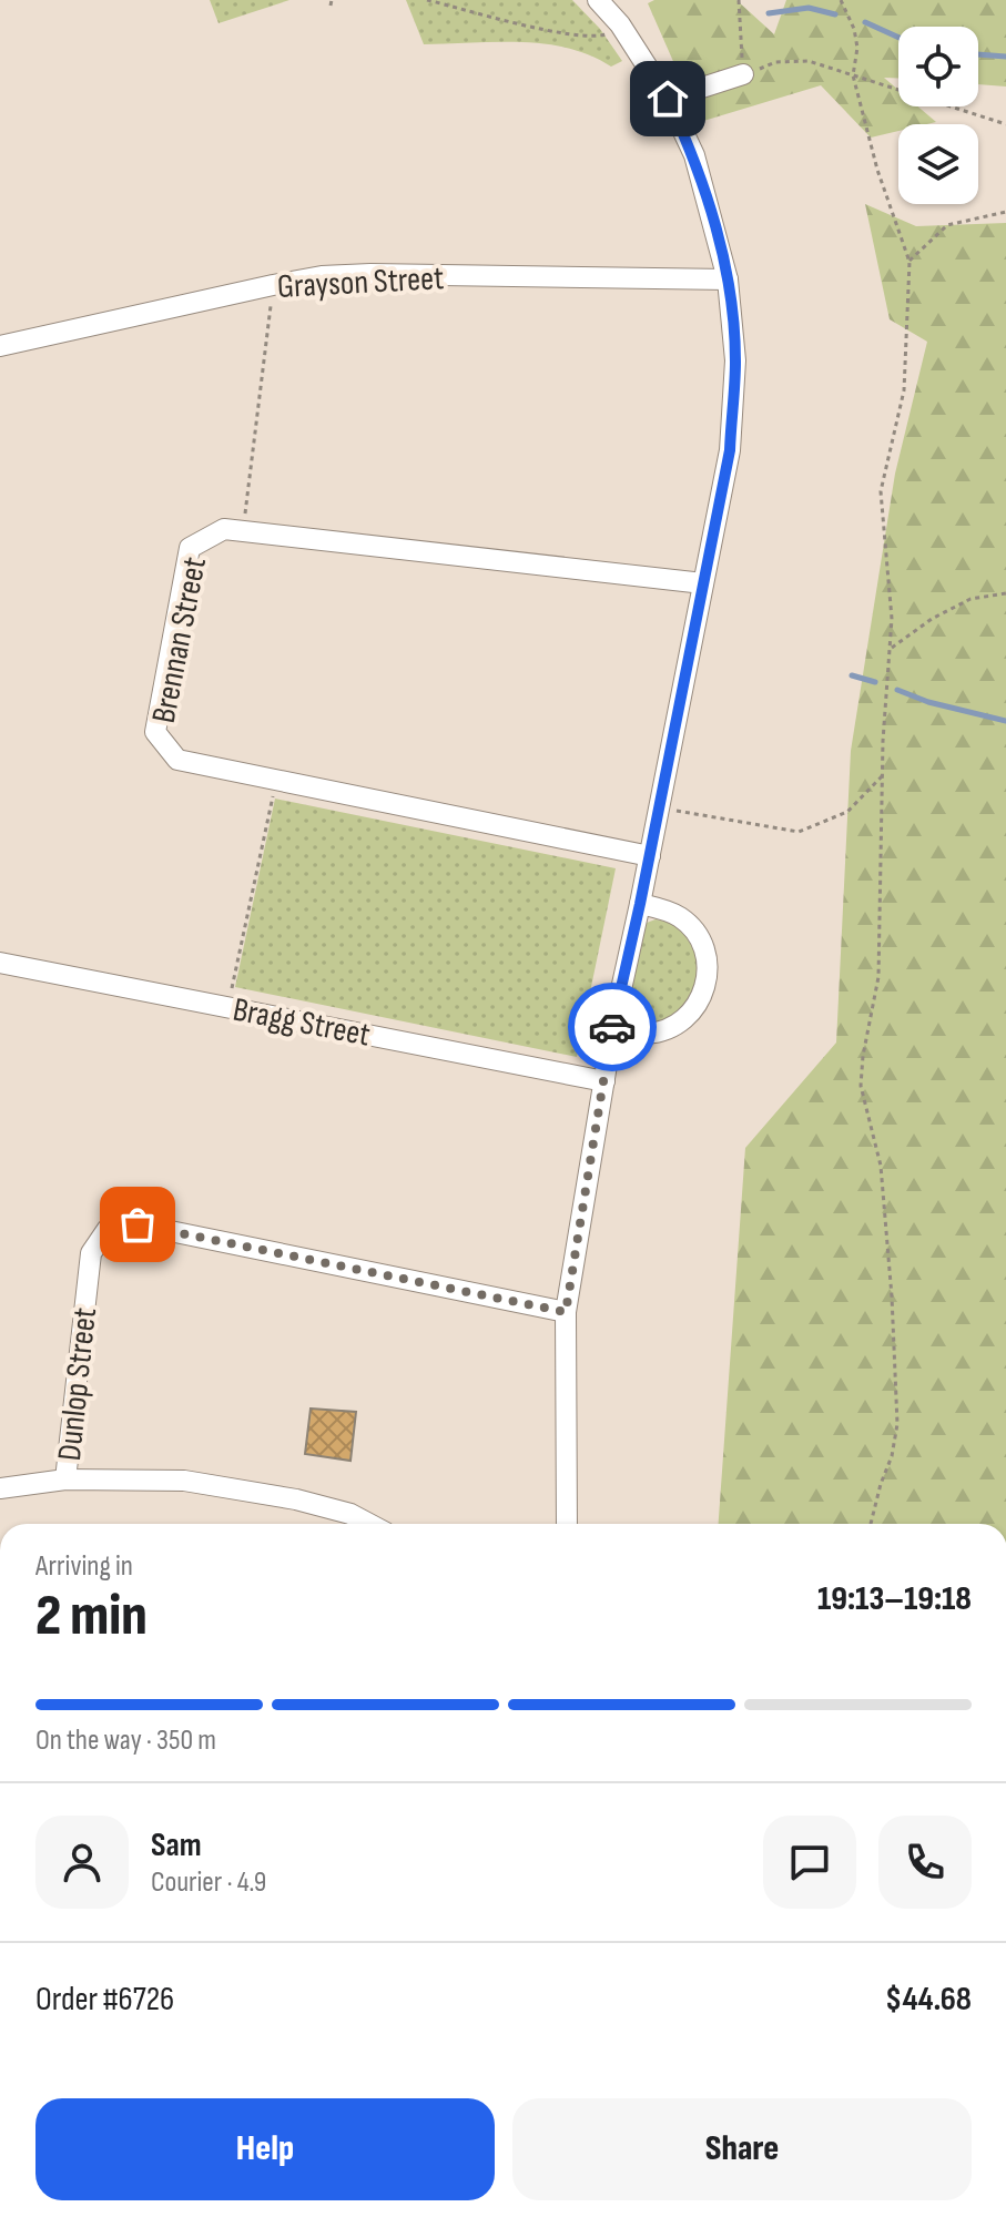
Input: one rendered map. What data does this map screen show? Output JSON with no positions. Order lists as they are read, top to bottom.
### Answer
{
  "streets": {
    "street": [
      "Grayson Street",
      "Brennan Street",
      "Bragg Street",
      "Dunlop Street"
    ]
  },
  "page": {
    "heading": ["2 min", "Arriving in", "19:13–19:18"],
    "panel": [
      "Sam",
      "Courier · 4.9",
      "Order #6726",
      "$44.68"
    ],
    "bar": "On the way · 350 m",
    "buttons": ["Help", "Share"]
  }
}
